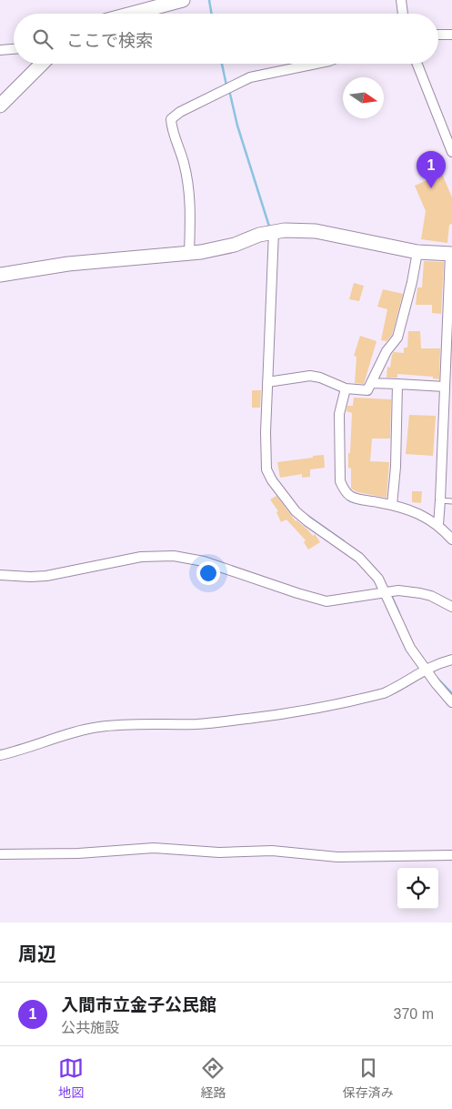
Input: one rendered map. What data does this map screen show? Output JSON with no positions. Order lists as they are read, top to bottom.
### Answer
{
  "north": "right",
  "page": {
    "search": "ここで検索",
    "pins": "1",
    "heading": "周辺",
    "list": [
      {
        "mark": "1",
        "name": "入間市立金子公民館",
        "note": "公共施設",
        "value": "370 m"
      }
    ],
    "nav": ["地図", "経路", "保存済み"]
  }
}
